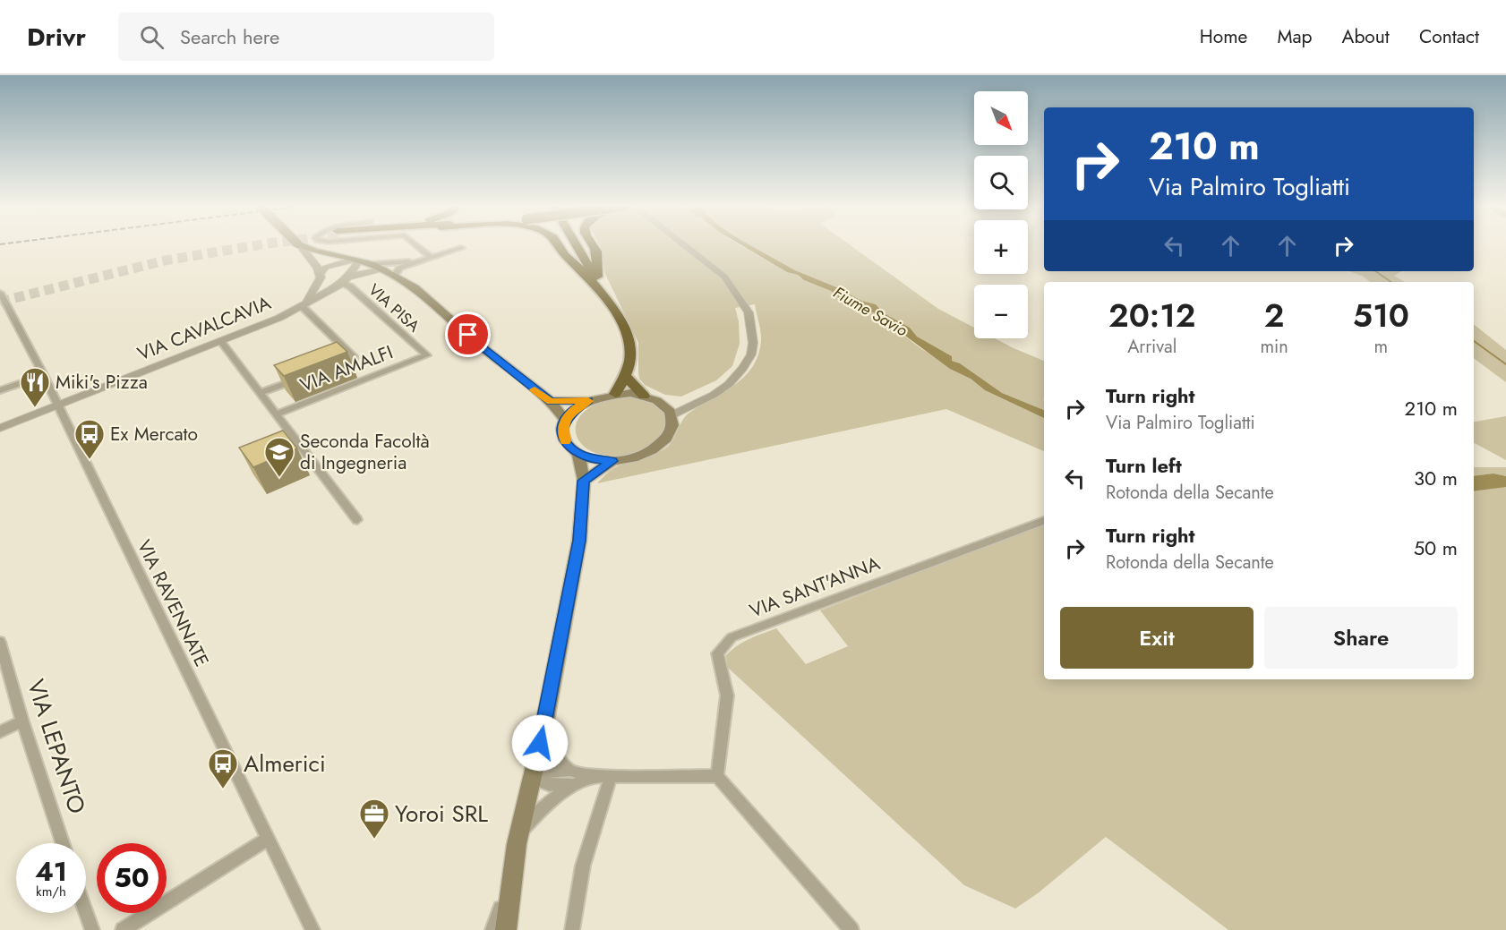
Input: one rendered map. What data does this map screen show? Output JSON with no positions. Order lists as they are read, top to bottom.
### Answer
{
  "streets": {
    "street": [
      "VIA PISA",
      "VIA CAVALCAVIA",
      "VIA AMALFI",
      "VIA SANT'ANNA",
      "VIA RAVENNATE",
      "VIA LEPANTO"
    ]
  },
  "crossings": [
    ["VIA PISA", "VIA CAVALCAVIA"],
    ["VIA PISA", "VIA AMALFI"],
    ["VIA CAVALCAVIA", "VIA RAVENNATE"]
  ],
  "water": ["Fiume Savio"],
  "places": {
    "restaurant": ["Miki's Pizza"],
    "bus stop": ["Ex Mercato", "Almerici"],
    "school or university": ["Seconda Facoltà di Ingegneria"],
    "office": ["Yoroi SRL"]
  },
  "north": "bottom right",
  "page": {
    "header": "Drivr",
    "search": "Search here",
    "nav": [
      "Home",
      "Map",
      "About",
      "Contact"
    ],
    "map_buttons": ["+", "−"],
    "turn": ["210 m", "Via Palmiro Togliatti"],
    "eta": [
      "20:12",
      "Arrival",
      "2",
      "min",
      "510",
      "m"
    ],
    "list": [
      {
        "name": "Turn right",
        "note": "Via Palmiro Togliatti",
        "value": "210 m"
      },
      {
        "name": "Turn left",
        "note": "Rotonda della Secante",
        "value": "30 m"
      },
      {
        "name": "Turn right",
        "note": "Rotonda della Secante",
        "value": "50 m"
      }
    ],
    "buttons": ["Exit", "Share"],
    "speed": "41 km/h",
    "limit": "50"
  }
}
